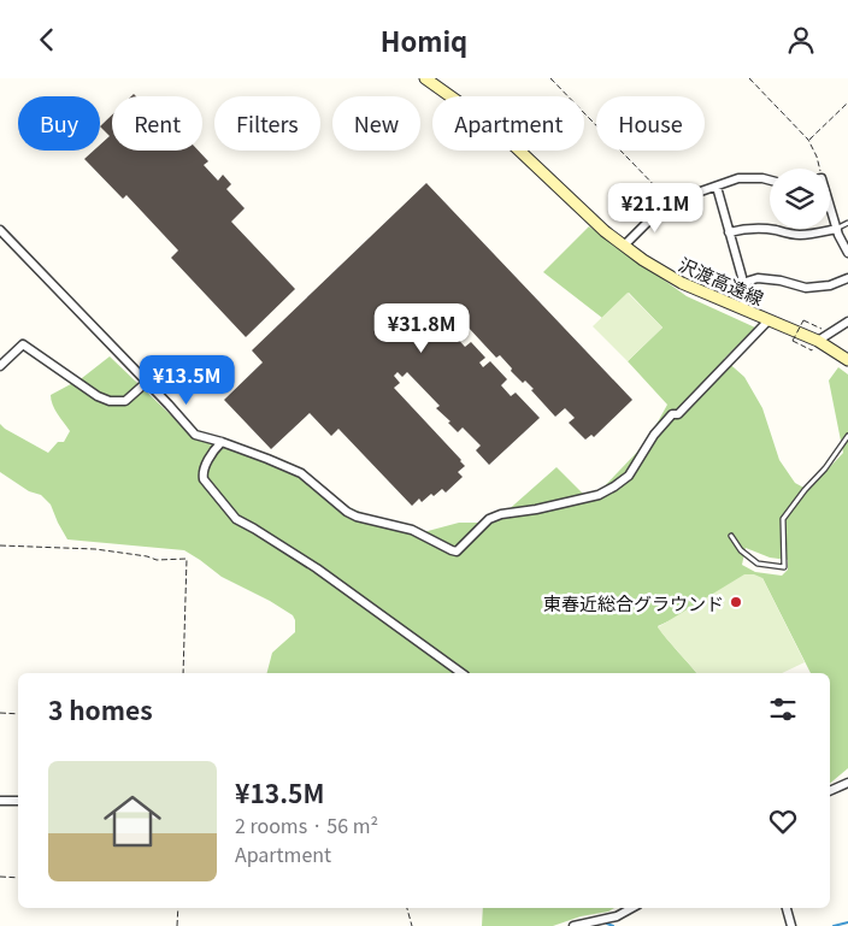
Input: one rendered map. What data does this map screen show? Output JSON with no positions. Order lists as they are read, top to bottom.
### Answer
{
  "streets": {
    "main road": ["沢渡高遠線"]
  },
  "places": ["東春近総合グラウンド"],
  "page": {
    "header": "Homiq",
    "chip": [
      "Buy",
      "Rent",
      "Filters",
      "New",
      "Apartment",
      "House"
    ],
    "price": ["¥21.1M", "¥31.8M", "¥13.5M"],
    "heading": "3 homes",
    "list": [
      {
        "name": "¥13.5M",
        "note": "2 rooms · 56 m² · Apartment"
      }
    ]
  }
}
